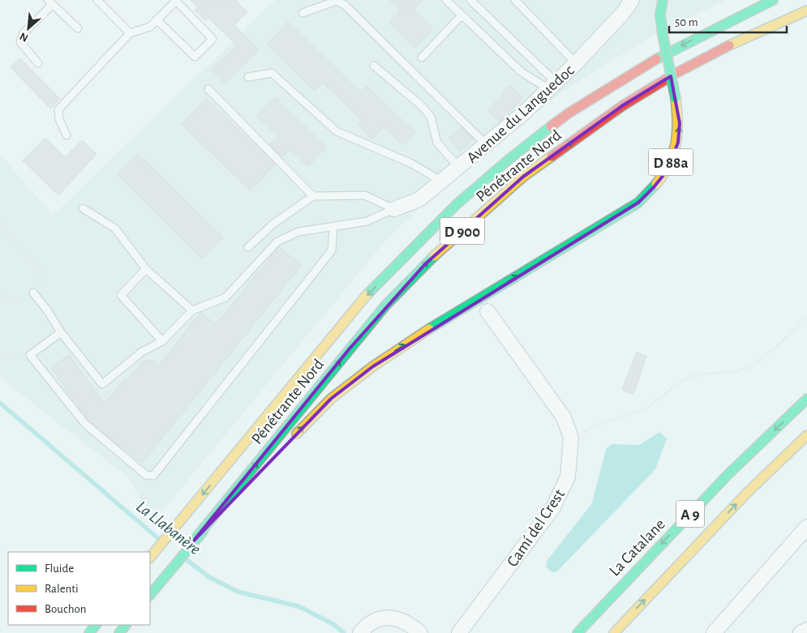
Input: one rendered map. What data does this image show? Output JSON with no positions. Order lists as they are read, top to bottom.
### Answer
{
  "streets": {
    "highway": [
      "D 88a",
      "Pénétrante Nord",
      "D 900",
      "A 9",
      "La Catalane"
    ],
    "street": ["Avenue du Languedoc", "Camí del Crest"]
  },
  "crossings": [
    ["Pénétrante Nord", "D 900"]
  ],
  "water": ["La Llabanère"],
  "legend": ["Fluide", "Ralenti", "Bouchon"],
  "scale_bar": "50 m",
  "north": "bottom left"
}
